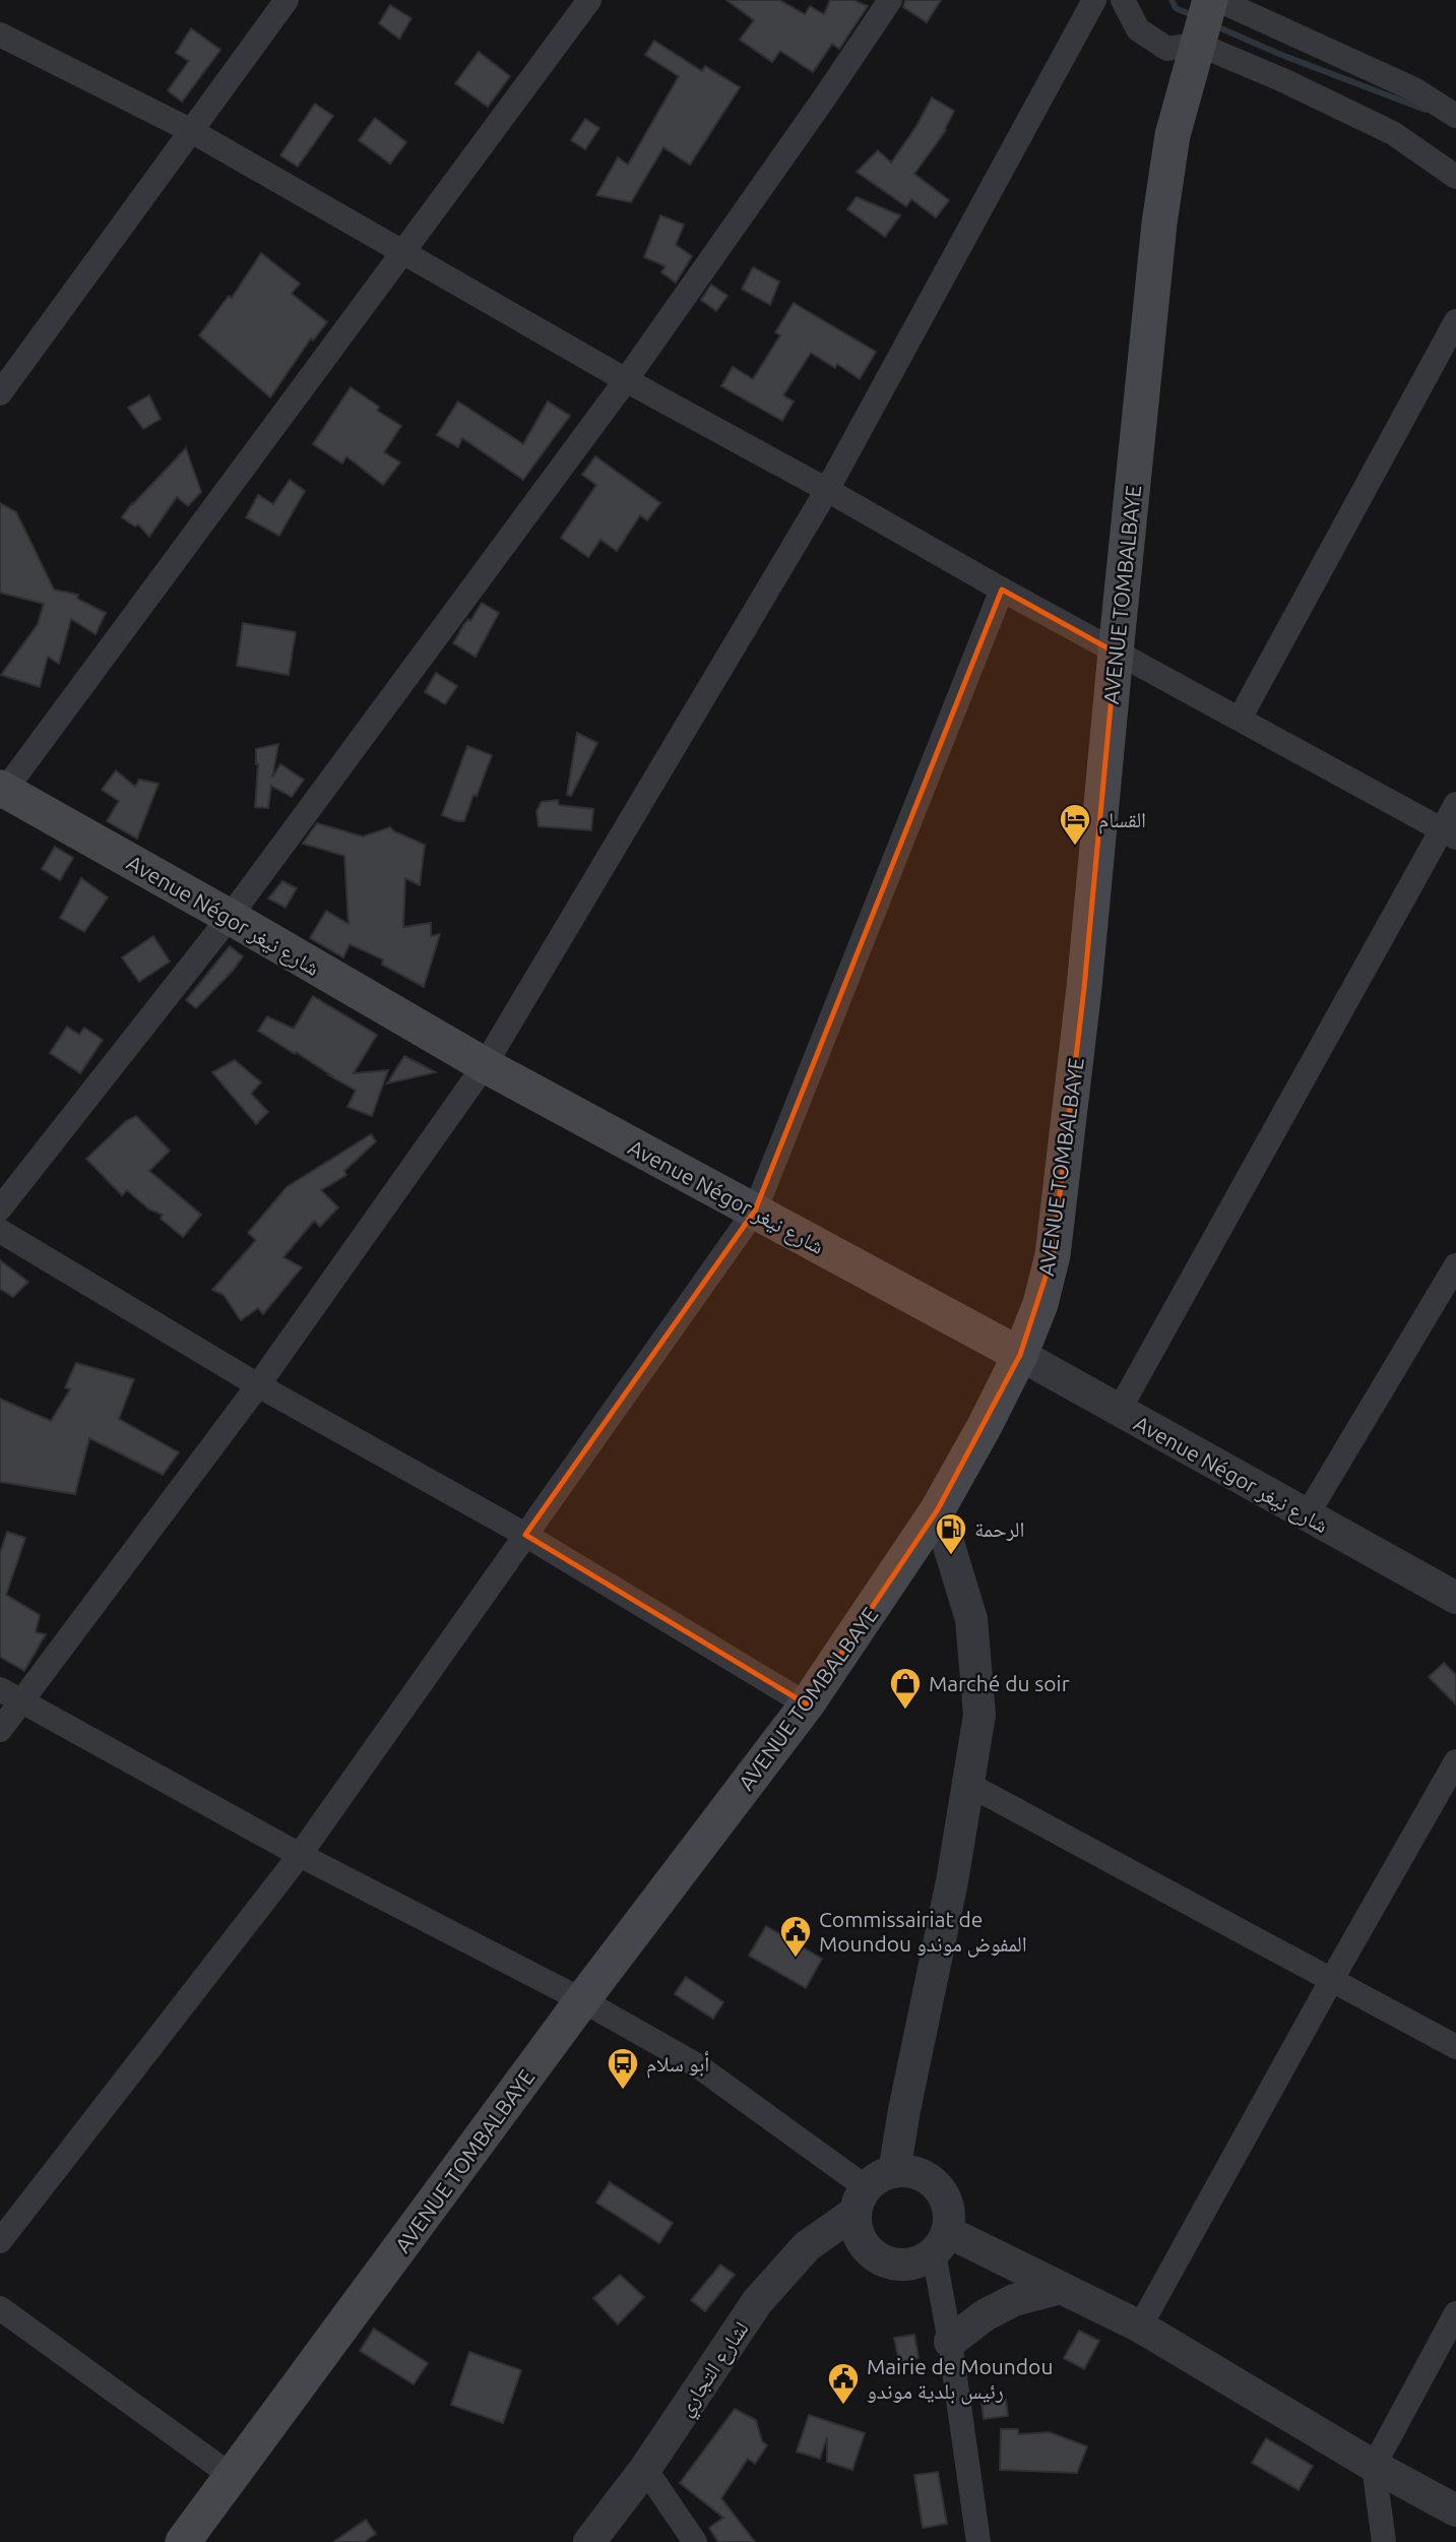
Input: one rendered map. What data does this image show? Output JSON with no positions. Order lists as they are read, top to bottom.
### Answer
{
  "streets": {
    "main road": ["AVENUE TOMBALBAYE", "Avenue Négor شارع نيغر"],
    "street": ["لشارع التجاري"]
  },
  "crossings": [
    ["AVENUE TOMBALBAYE", "Avenue Négor شارع نيغر"]
  ],
  "places": {
    "hotel": ["القسام"],
    "fuel station": ["الرحمة"],
    "shop": ["Marché du soir"],
    "public building": ["Commissairiat de Moundou المفوض موندو", "Mairie de Moundou رئيس بلدية موندو"],
    "bus stop": ["أبو سلام"]
  }
}
